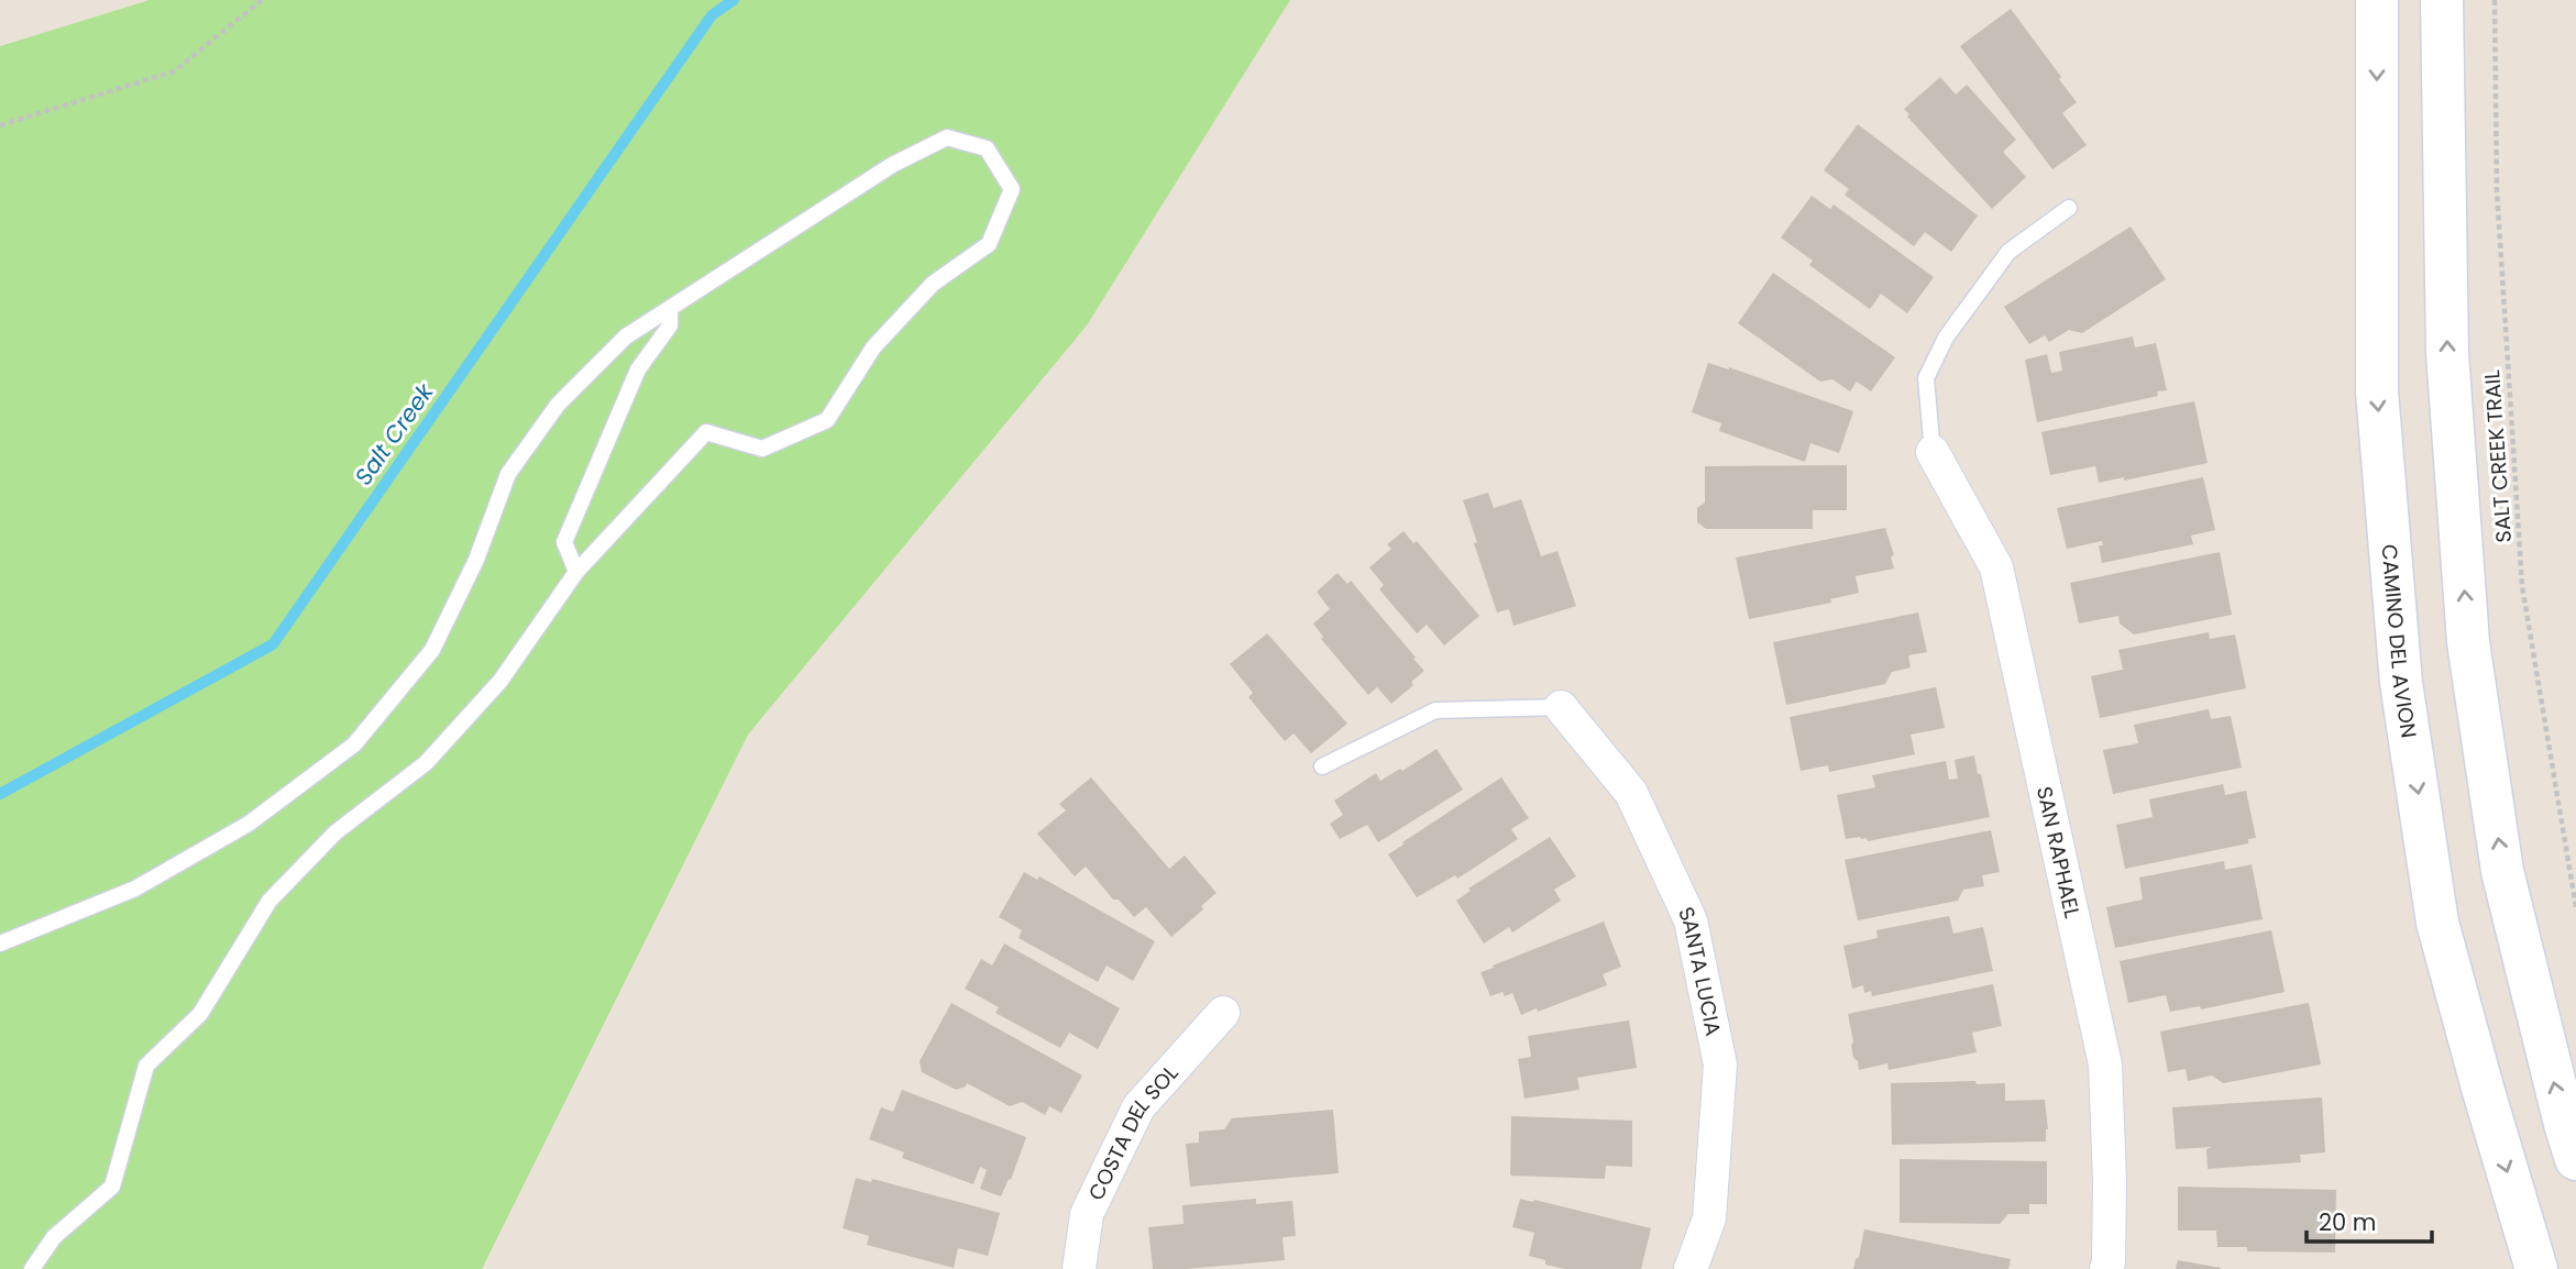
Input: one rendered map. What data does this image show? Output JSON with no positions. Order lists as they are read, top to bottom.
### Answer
{
  "streets": {
    "main road": ["CAMINO DEL AVION"],
    "street": ["SAN RAPHAEL", "SANTA LUCIA", "COSTA DEL SOL"],
    "path": ["SALT CREEK TRAIL"]
  },
  "water": ["Salt Creek"],
  "scale_bar": "20 m"
}
